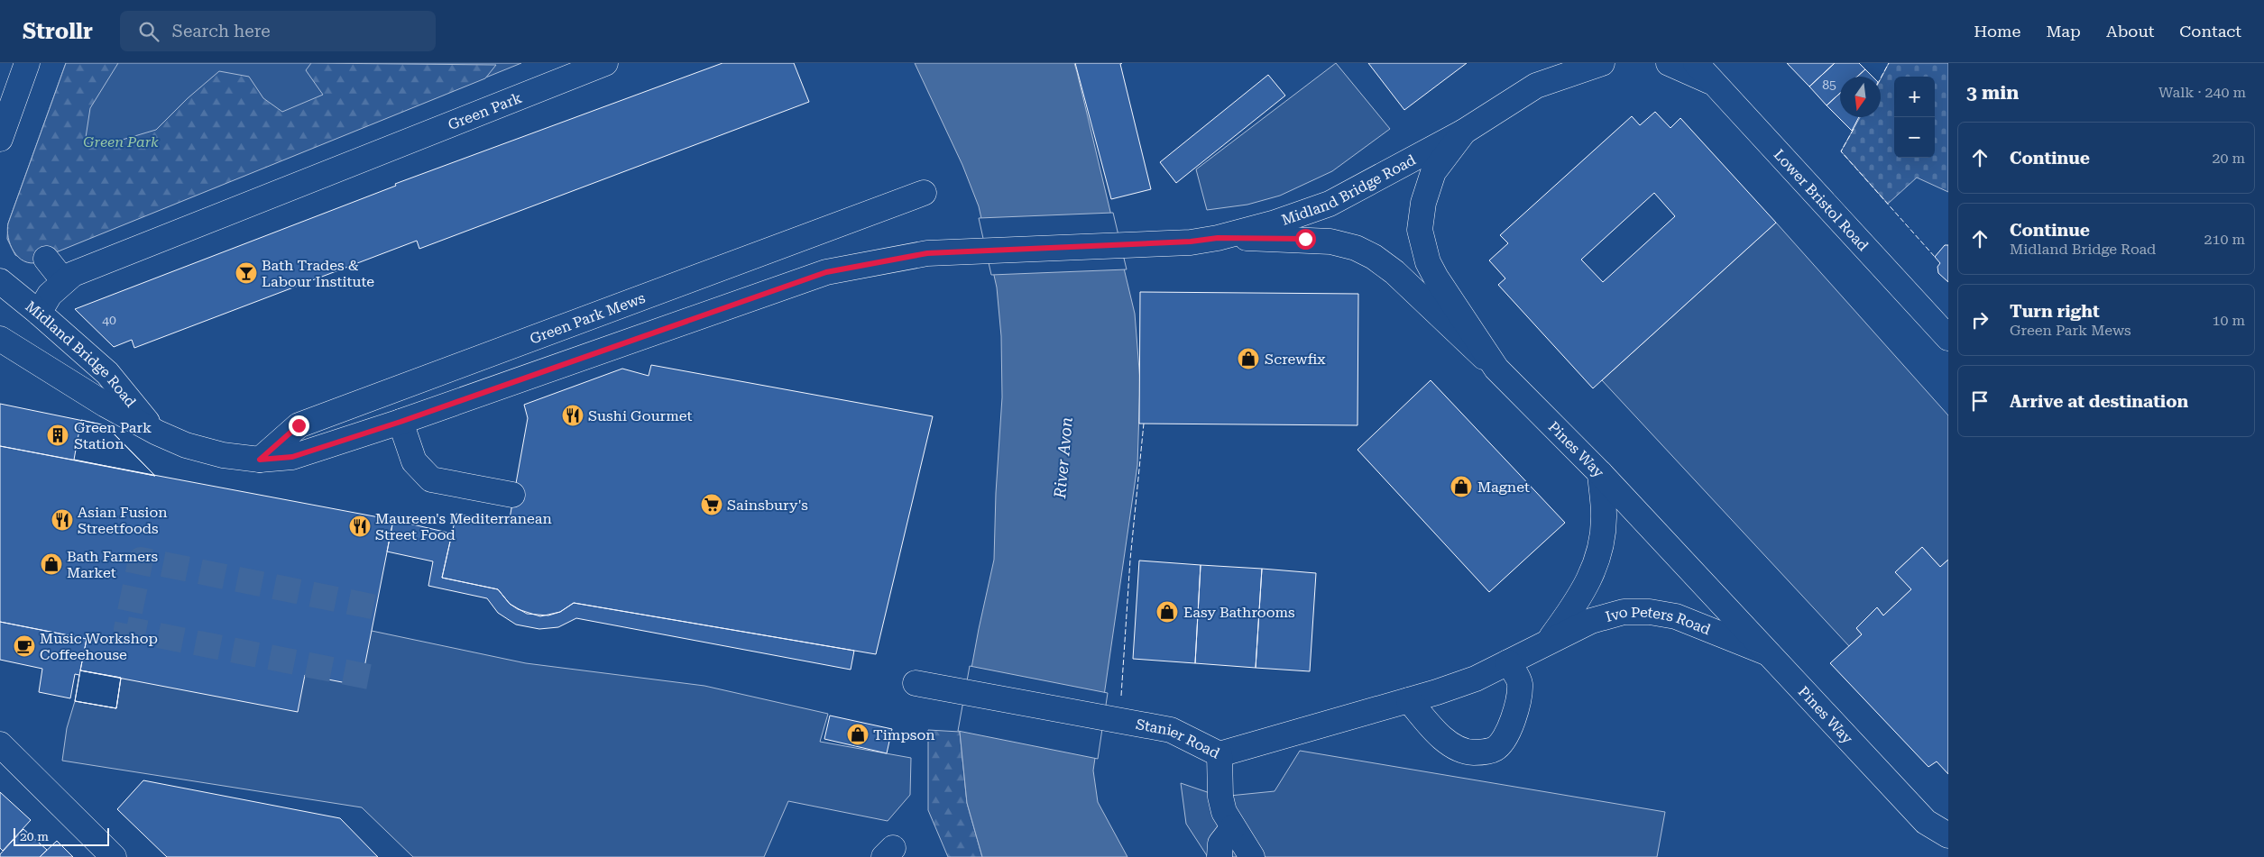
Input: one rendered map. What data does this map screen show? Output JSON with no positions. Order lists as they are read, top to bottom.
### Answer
{
  "streets": {
    "main road": [
      "Green Park",
      "Midland Bridge Road",
      "Lower Bristol Road",
      "Green Park Mews",
      "Pines Way",
      "Ivo Peters Road",
      "Stanier Road"
    ]
  },
  "crossings": [
    ["Green Park", "Midland Bridge Road"],
    ["Midland Bridge Road", "Green Park Mews"],
    ["Midland Bridge Road", "Pines Way"],
    ["Pines Way", "Ivo Peters Road"],
    ["Ivo Peters Road", "Stanier Road"]
  ],
  "water": ["River Avon"],
  "parks": ["Green Park"],
  "places": {
    "bar": ["Bath Trades & Labour Institute"],
    "shop": [
      "Screwfix",
      "Magnet",
      "Bath Farmers Market",
      "Easy Bathrooms",
      "Timpson"
    ],
    "restaurant": ["Sushi Gourmet", "Asian Fusion Streetfoods", "Maureen's Mediterranean Street Food"],
    "building": ["Green Park Station"],
    "supermarket": ["Sainsbury's"],
    "cafe": ["Music Workshop Coffeehouse"]
  },
  "house_numbers": ["85", "40"],
  "scale_bar": "20 m",
  "north": "bottom",
  "page": {
    "header": "Strollr",
    "search": "Search here",
    "nav": [
      "Home",
      "Map",
      "About",
      "Contact"
    ],
    "heading": ["3 min", "Walk · 240 m"],
    "map_buttons": ["+", "−"],
    "list": [
      ["Continue", "20 m"],
      ["Continue", "Midland Bridge Road", "210 m"],
      ["Turn right", "Green Park Mews", "10 m"],
      "Arrive at destination"
    ],
    "scale": "20 m"
  }
}
